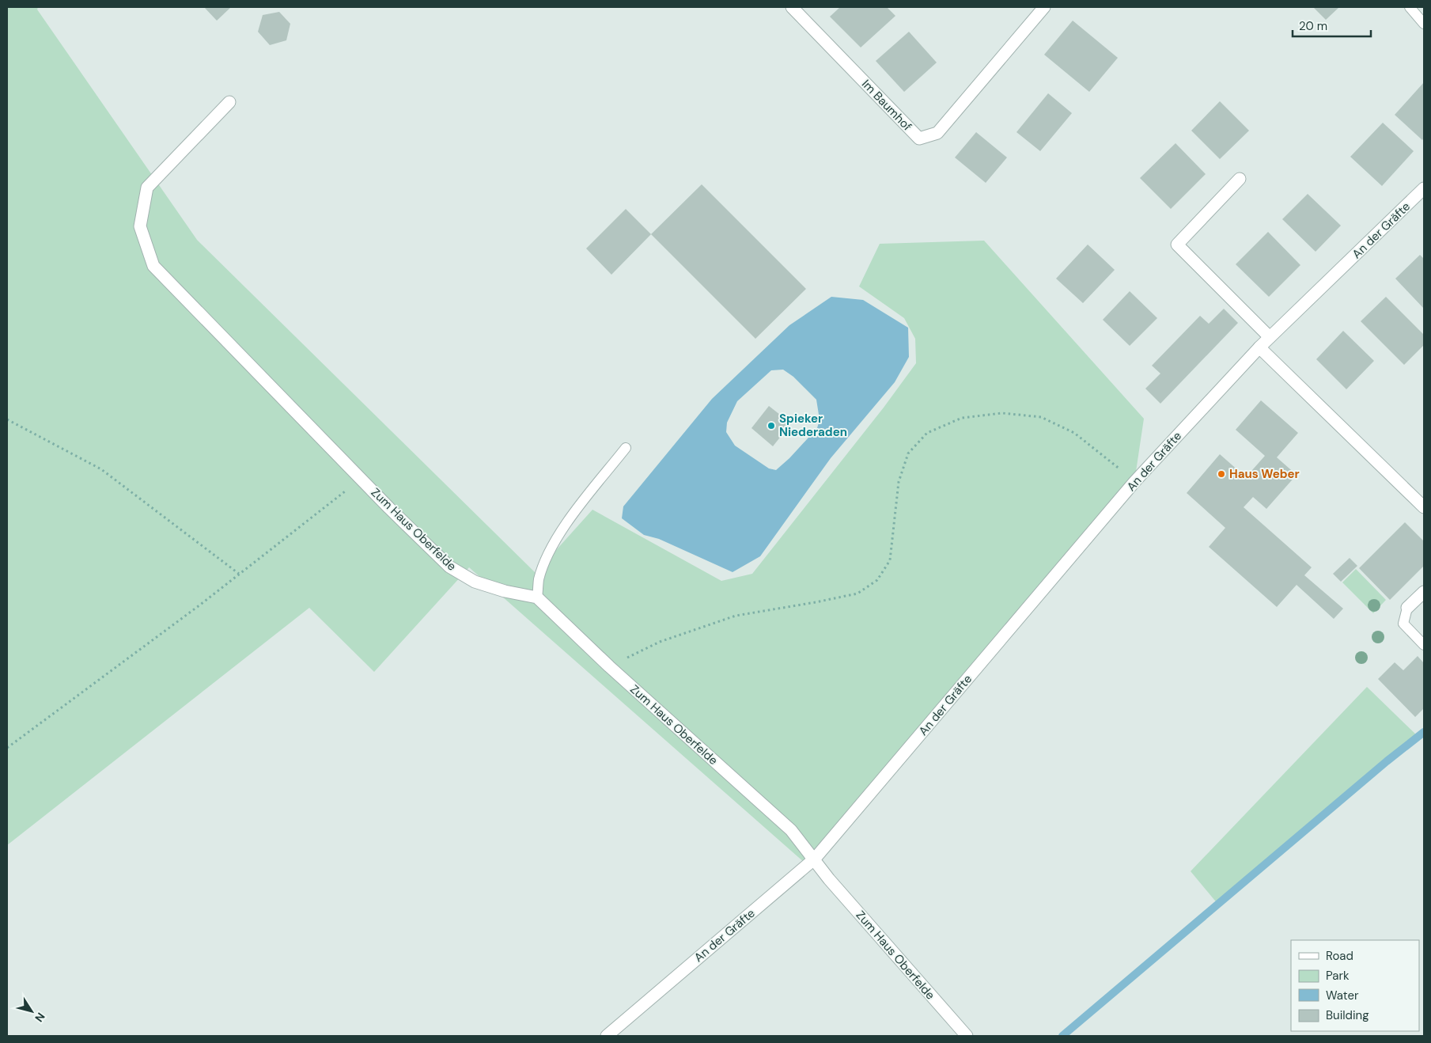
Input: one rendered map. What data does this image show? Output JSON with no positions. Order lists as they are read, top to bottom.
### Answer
{
  "streets": {
    "street": ["Im Baumhof", "An der Gräfte", "Zum Haus Oberfelde"]
  },
  "crossings": [
    ["An der Gräfte", "Zum Haus Oberfelde"]
  ],
  "places": ["Spieker Niederaden", "Haus Weber"],
  "legend": [
    "Road",
    "Park",
    "Water",
    "Building"
  ],
  "scale_bar": "20 m",
  "north": "bottom right"
}
